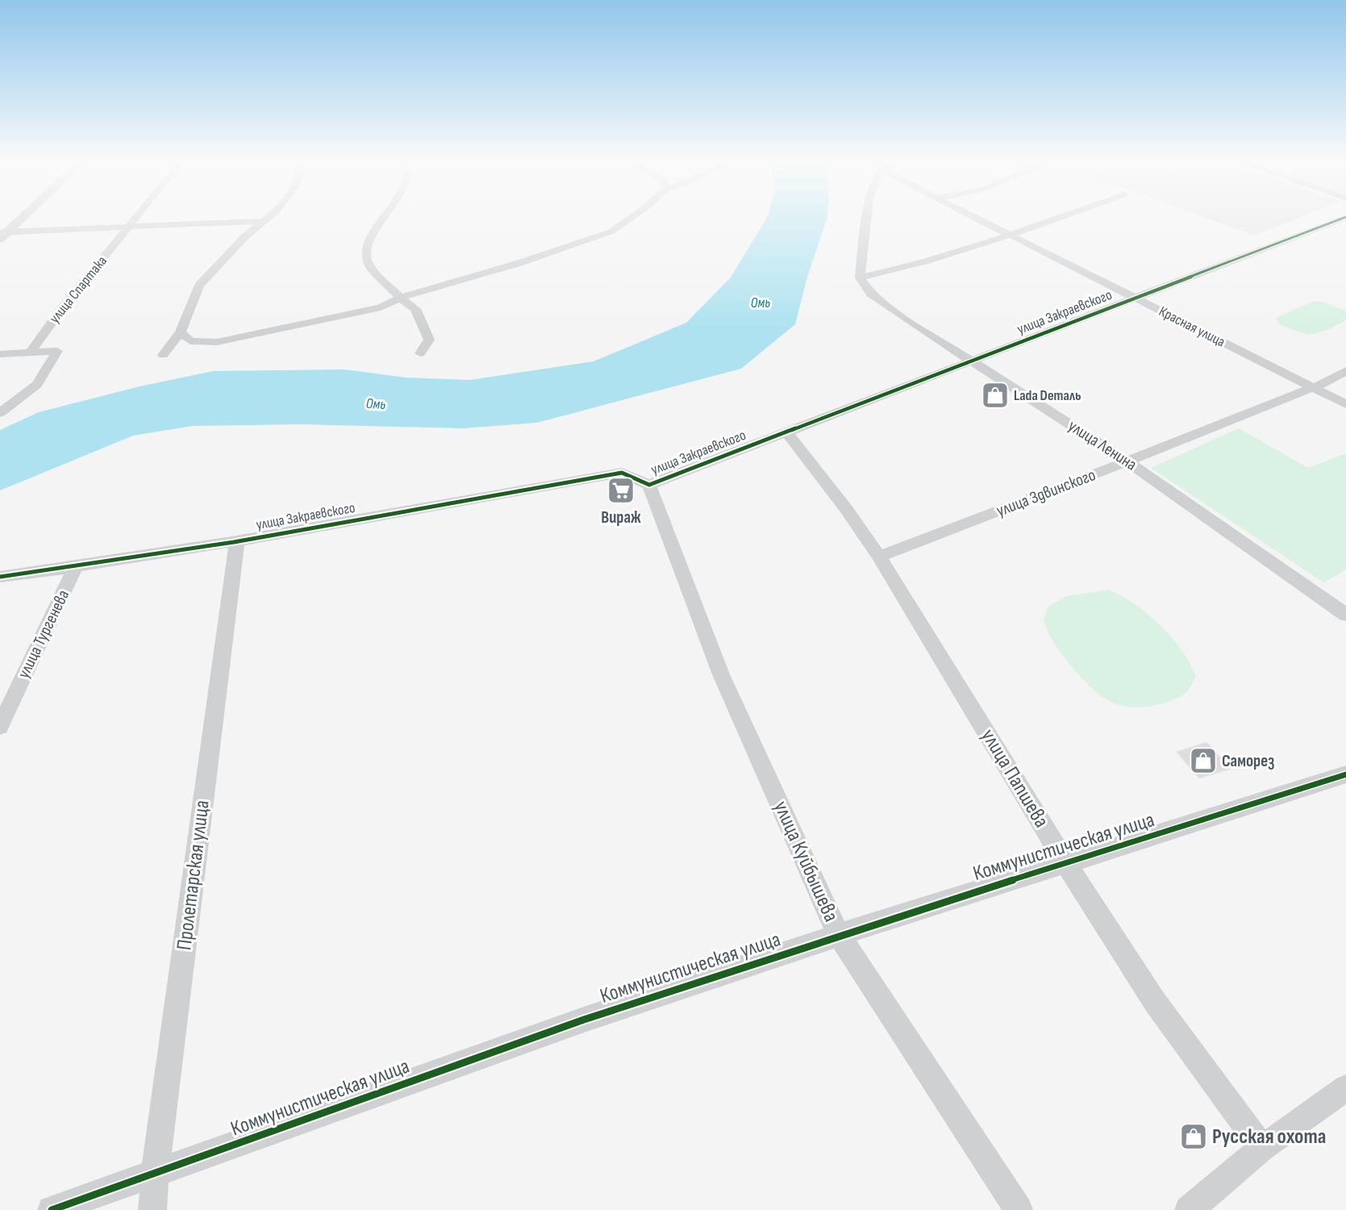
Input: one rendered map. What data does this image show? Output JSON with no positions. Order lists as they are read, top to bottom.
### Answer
{
  "streets": {
    "street": [
      "улица Спартака",
      "улица Закраевского",
      "Красная улица",
      "улица Ленина",
      "улица Здвинского",
      "улица Тургенева",
      "улица Папшева",
      "Коммунистическая улица",
      "улица Куйбышева",
      "Пролетарская улица"
    ]
  },
  "crossings": [
    ["улица Закраевского", "Красная улица"],
    ["улица Закраевского", "улица Ленина"],
    ["улица Закраевского", "улица Тургенева"],
    ["улица Закраевского", "улица Папшева"],
    ["улица Закраевского", "улица Куйбышева"],
    ["улица Закраевского", "Пролетарская улица"],
    ["Красная улица", "улица Здвинского"],
    ["улица Ленина", "улица Здвинского"],
    ["улица Здвинского", "улица Папшева"],
    ["улица Папшева", "Коммунистическая улица"],
    ["Коммунистическая улица", "улица Куйбышева"],
    ["Коммунистическая улица", "Пролетарская улица"]
  ],
  "water": ["Омь"],
  "places": {
    "shop": ["Lada Dеталь", "Саморез", "Русская охота"],
    "supermarket": ["Вираж"]
  }
}
